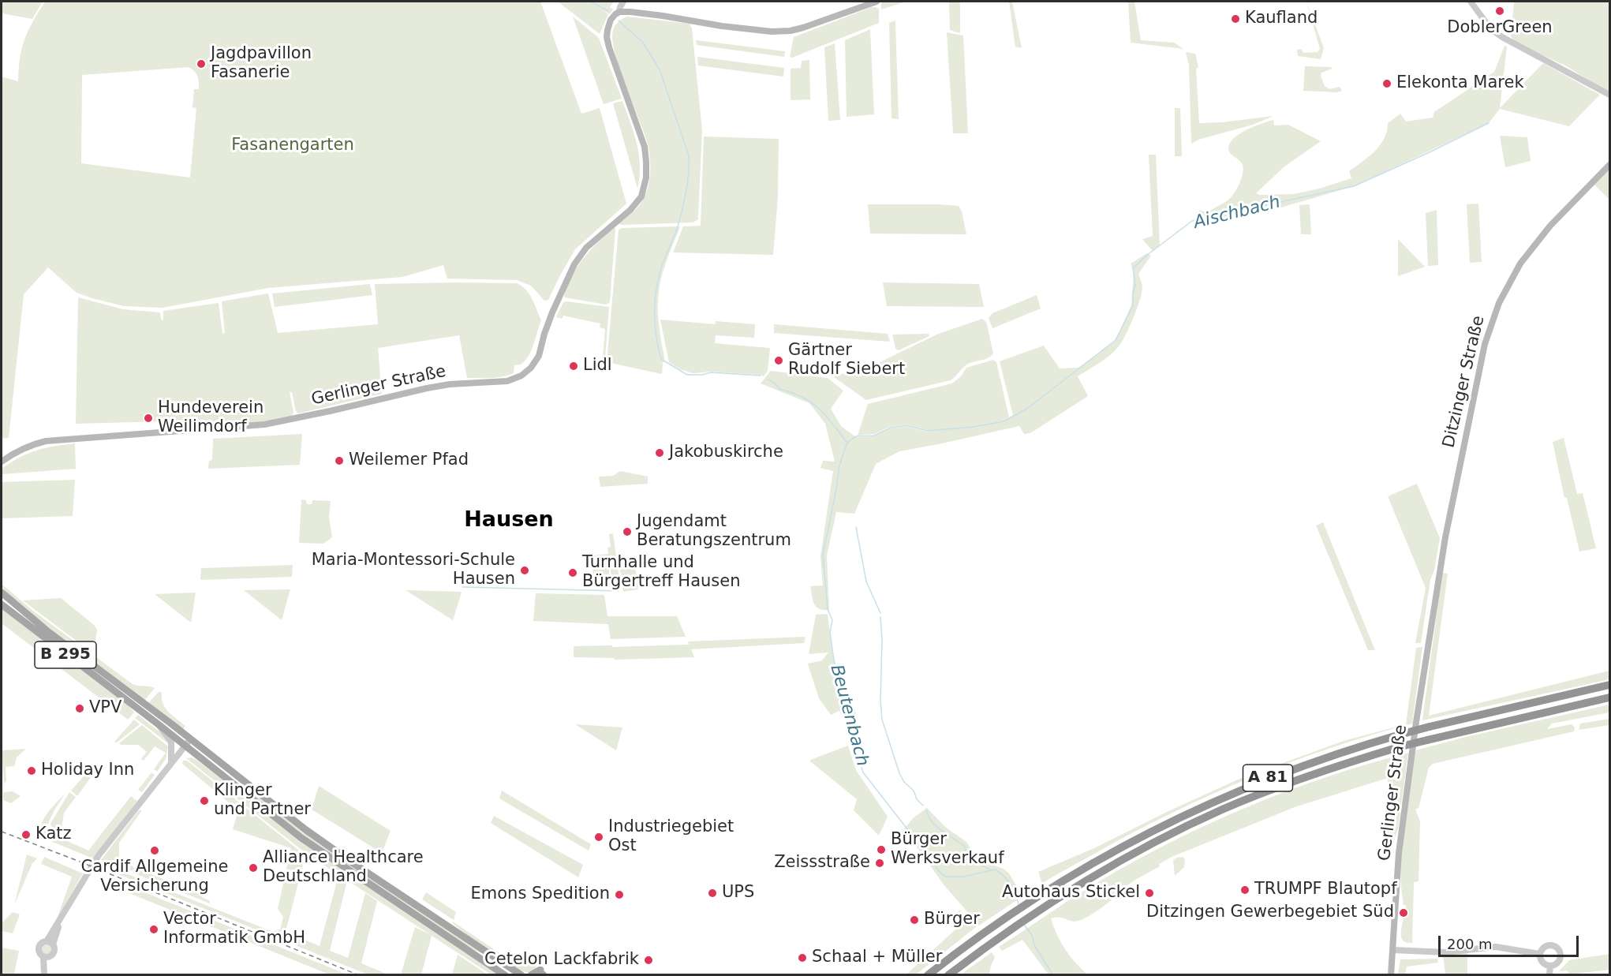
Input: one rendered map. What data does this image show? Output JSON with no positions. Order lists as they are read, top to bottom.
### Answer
{
  "streets": {
    "highway": ["A 81"],
    "main road": ["Ditzinger Straße", "Gerlinger Straße", "B 295"]
  },
  "crossings": [
    ["Ditzinger Straße", "Gerlinger Straße"]
  ],
  "districts": ["Hausen"],
  "water": ["Aischbach", "Beutenbach"],
  "parks": ["Fasanengarten"],
  "places": [
    "DoblerGreen",
    "Kaufland",
    "Jagdpavillon Fasanerie",
    "Elekonta Marek",
    "Gärtner Rudolf Siebert",
    "Lidl",
    "Hundeverein Weilimdorf",
    "Jakobuskirche",
    "Weilemer Pfad",
    "Jugendamt Beratungszentrum",
    "Maria-Montessori-Schule Hausen",
    "Turnhalle und Bürgertreff Hausen",
    "VPV",
    "Holiday Inn",
    "Klinger und Partner",
    "Katz",
    "Industriegebiet Ost",
    "Bürger Werksverkauf",
    "Cardif Allgemeine Versicherung",
    "Zeissstraße",
    "Alliance Healthcare Deutschland",
    "TRUMPF Blautopf",
    "UPS",
    "Autohaus Stickel",
    "Emons Spedition",
    "Ditzingen Gewerbegebiet Süd",
    "Bürger",
    "Vector Informatik GmbH",
    "Schaal + Müller",
    "Cetelon Lackfabrik"
  ],
  "scale_bar": "200 m"
}
